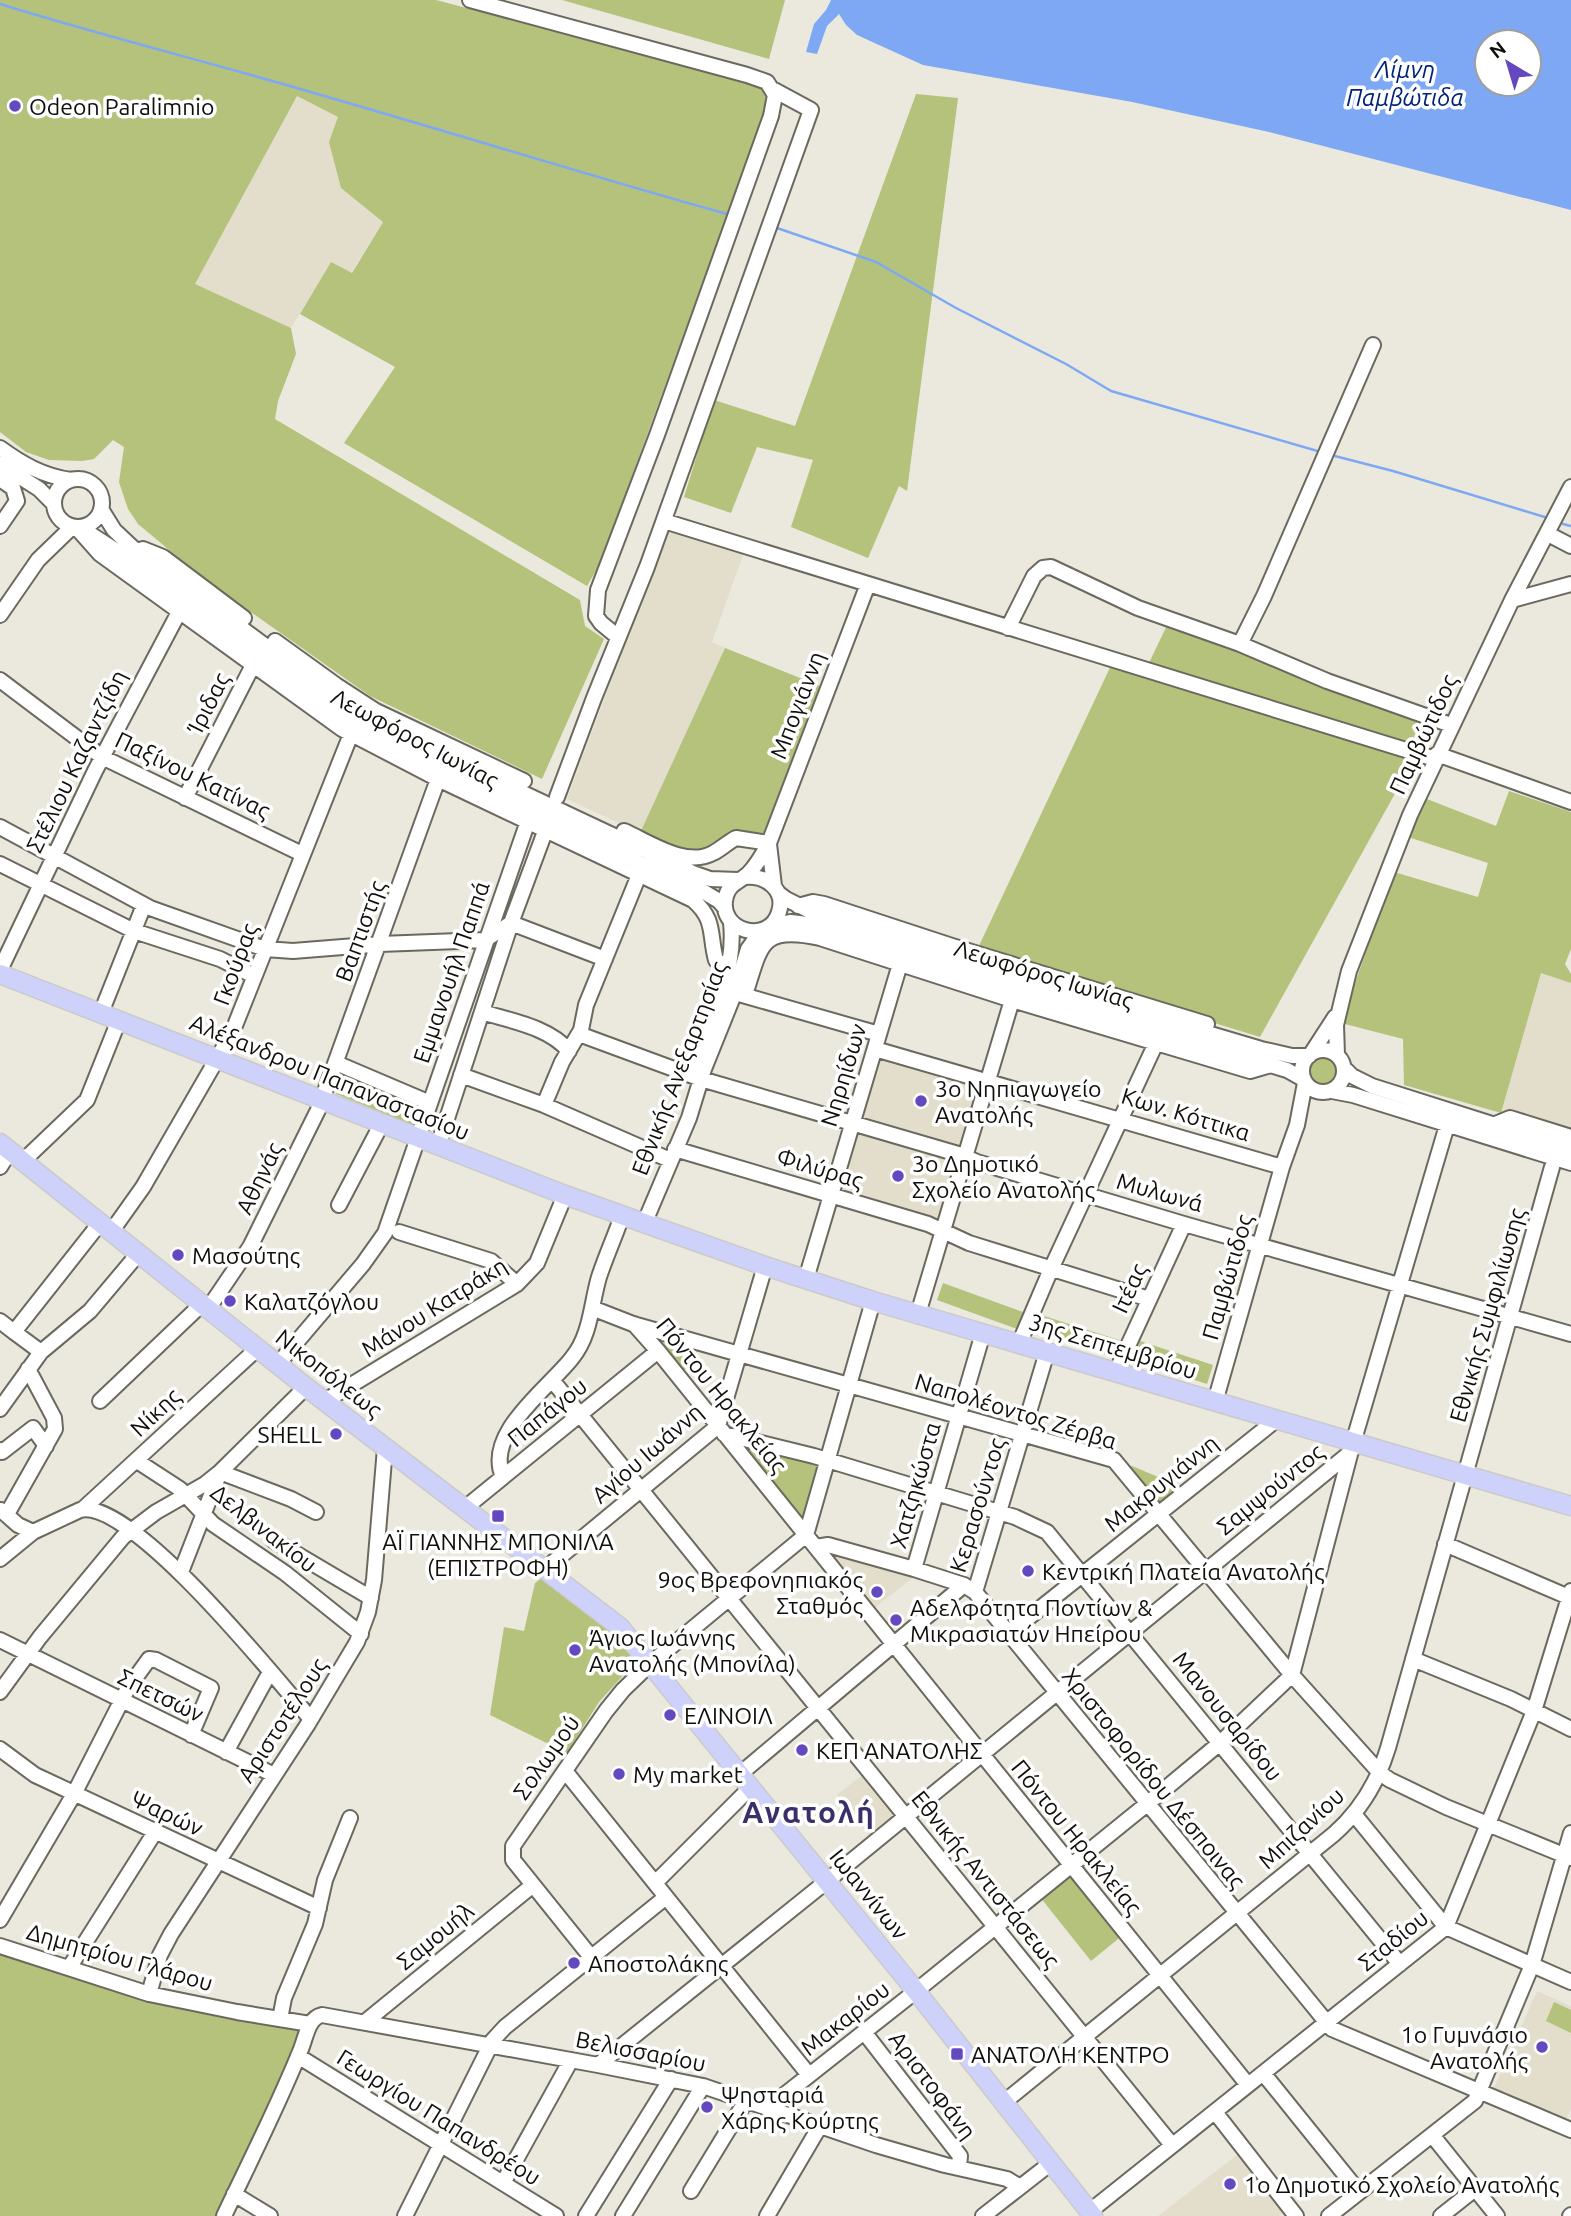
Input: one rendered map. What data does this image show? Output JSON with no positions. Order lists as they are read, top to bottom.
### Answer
{
  "streets": {
    "main road": [
      "Αλέξανδρου Παπαναστασίου",
      "3ης Σεπτεμβρίου",
      "Νικοπόλεως",
      "Ιωαννίνων"
    ],
    "street": [
      "Ίριδας",
      "Μπογιάννη",
      "Παμβώτιδος",
      "Λεωφόρος Ιωνίας",
      "Στέλιου Καζαντζίδη",
      "Παξίνου Κατίνας",
      "Βαπτιστής",
      "Γκούρας",
      "Εμμανουήλ Παππά",
      "Εθνικής Ανεξαρτησίας",
      "Νηρηίδων",
      "Κων. Κόττικα",
      "Φιλύρας",
      "Αθηνάς",
      "Μυλωνά",
      "Ιτέας",
      "Μάνου Κατράκη",
      "Εθνικής Συμφιλίωσης",
      "Πόντου Ηρακλείας",
      "Ναπολέοντος Ζέρβα",
      "Νίκης",
      "Παπάγου",
      "Αγίου Ιωάννη",
      "Μακρυγιάννη",
      "Χατζηκώστα",
      "Σαμψούντος",
      "Κερασούντος",
      "Δελβινακίου",
      "Σπετσών",
      "Μανουσαρίδου",
      "Αριστοτέλους",
      "Σολωμού",
      "Χριστοφορίδου Δέσποινας",
      "Ψαρών",
      "Μπιζανίου",
      "Εθνικής Αντιστάσεως",
      "Σαμουήλ",
      "Σταδίου",
      "Δημητρίου Γλάρου",
      "Μακαρίου",
      "Βελισσαρίου",
      "Αριστοφάνη",
      "Γεωργίου Παπανδρέου"
    ]
  },
  "crossings": [
    ["Ίριδας", "Λεωφόρος Ιωνίας"],
    ["Ίριδας", "Παξίνου Κατίνας"],
    ["Μπογιάννη", "Λεωφόρος Ιωνίας"],
    ["Μπογιάννη", "Εθνικής Ανεξαρτησίας"],
    ["Παμβώτιδος", "Λεωφόρος Ιωνίας"],
    ["Παμβώτιδος", "Κων. Κόττικα"],
    ["Παμβώτιδος", "Μυλωνά"],
    ["Παμβώτιδος", "3ης Σεπτεμβρίου"],
    ["Λεωφόρος Ιωνίας", "Στέλιου Καζαντζίδη"],
    ["Λεωφόρος Ιωνίας", "Βαπτιστής"],
    ["Λεωφόρος Ιωνίας", "Γκούρας"],
    ["Λεωφόρος Ιωνίας", "Εμμανουήλ Παππά"],
    ["Λεωφόρος Ιωνίας", "Εθνικής Ανεξαρτησίας"],
    ["Στέλιου Καζαντζίδη", "Παξίνου Κατίνας"],
    ["Στέλιου Καζαντζίδη", "Αλέξανδρου Παπαναστασίου"],
    ["Παξίνου Κατίνας", "Γκούρας"],
    ["Βαπτιστής", "Αλέξανδρου Παπαναστασίου"],
    ["Βαπτιστής", "Αθηνάς"],
    ["Γκούρας", "Αλέξανδρου Παπαναστασίου"],
    ["Γκούρας", "Νικοπόλεως"],
    ["Εμμανουήλ Παππά", "Αλέξανδρου Παπαναστασίου"],
    ["Εμμανουήλ Παππά", "Φιλύρας"],
    ["Εμμανουήλ Παππά", "Νικοπόλεως"],
    ["Εθνικής Ανεξαρτησίας", "Αλέξανδρου Παπαναστασίου"],
    ["Εθνικής Ανεξαρτησίας", "Κων. Κόττικα"],
    ["Εθνικής Ανεξαρτησίας", "Φιλύρας"],
    ["Εθνικής Ανεξαρτησίας", "Μυλωνά"],
    ["Εθνικής Ανεξαρτησίας", "3ης Σεπτεμβρίου"],
    ["Νηρηίδων", "Κων. Κόττικα"],
    ["Νηρηίδων", "Φιλύρας"],
    ["Νηρηίδων", "Μυλωνά"],
    ["Νηρηίδων", "3ης Σεπτεμβρίου"],
    ["Αλέξανδρου Παπαναστασίου", "Αθηνάς"],
    ["Αλέξανδρου Παπαναστασίου", "Μάνου Κατράκη"],
    ["Αλέξανδρου Παπαναστασίου", "3ης Σεπτεμβρίου"],
    ["Φιλύρας", "Ιτέας"],
    ["Αθηνάς", "Νικοπόλεως"],
    ["Μυλωνά", "Ιτέας"],
    ["Μυλωνά", "Εθνικής Συμφιλίωσης"],
    ["Ιτέας", "3ης Σεπτεμβρίου"],
    ["Μάνου Κατράκη", "Νικοπόλεως"],
    ["Εθνικής Συμφιλίωσης", "3ης Σεπτεμβρίου"],
    ["Εθνικής Συμφιλίωσης", "Μπιζανίου"],
    ["3ης Σεπτεμβρίου", "Αγίου Ιωάννη"],
    ["3ης Σεπτεμβρίου", "Μακρυγιάννη"],
    ["3ης Σεπτεμβρίου", "Χατζηκώστα"],
    ["3ης Σεπτεμβρίου", "Σαμψούντος"],
    ["3ης Σεπτεμβρίου", "Κερασούντος"],
    ["3ης Σεπτεμβρίου", "Μπιζανίου"],
    ["Νικοπόλεως", "Νίκης"],
    ["Νικοπόλεως", "Παπάγου"],
    ["Νικοπόλεως", "Αριστοτέλους"],
    ["Νικοπόλεως", "Ιωαννίνων"],
    ["Πόντου Ηρακλείας", "Ναπολέοντος Ζέρβα"],
    ["Πόντου Ηρακλείας", "Παπάγου"],
    ["Πόντου Ηρακλείας", "Αγίου Ιωάννη"],
    ["Πόντου Ηρακλείας", "Σαμψούντος"],
    ["Πόντου Ηρακλείας", "Κερασούντος"],
    ["Πόντου Ηρακλείας", "Μανουσαρίδου"],
    ["Πόντου Ηρακλείας", "Σολωμού"],
    ["Πόντου Ηρακλείας", "Μπιζανίου"],
    ["Πόντου Ηρακλείας", "Σταδίου"],
    ["Πόντου Ηρακλείας", "Μακαρίου"],
    ["Ναπολέοντος Ζέρβα", "Αγίου Ιωάννη"],
    ["Ναπολέοντος Ζέρβα", "Μακρυγιάννη"],
    ["Ναπολέοντος Ζέρβα", "Χατζηκώστα"],
    ["Ναπολέοντος Ζέρβα", "Σαμψούντος"],
    ["Ναπολέοντος Ζέρβα", "Κερασούντος"],
    ["Ναπολέοντος Ζέρβα", "Μπιζανίου"],
    ["Ναπολέοντος Ζέρβα", "Σταδίου"],
    ["Ναπολέοντος Ζέρβα", "Μακαρίου"],
    ["Νίκης", "Δελβινακίου"],
    ["Παπάγου", "Εθνικής Αντιστάσεως"],
    ["Παπάγου", "Ιωαννίνων"],
    ["Αγίου Ιωάννη", "Μανουσαρίδου"],
    ["Αγίου Ιωάννη", "Εθνικής Αντιστάσεως"],
    ["Αγίου Ιωάννη", "Ιωαννίνων"],
    ["Μακρυγιάννη", "Μανουσαρίδου"],
    ["Μακρυγιάννη", "Χριστοφορίδου Δέσποινας"],
    ["Χατζηκώστα", "Μανουσαρίδου"],
    ["Σαμψούντος", "Μανουσαρίδου"],
    ["Σαμψούντος", "Χριστοφορίδου Δέσποινας"],
    ["Σαμψούντος", "Εθνικής Αντιστάσεως"],
    ["Σαμψούντος", "Ιωαννίνων"],
    ["Σαμψούντος", "Βελισσαρίου"],
    ["Κερασούντος", "Μανουσαρίδου"],
    ["Κερασούντος", "Χριστοφορίδου Δέσποινας"],
    ["Κερασούντος", "Εθνικής Αντιστάσεως"],
    ["Κερασούντος", "Ιωαννίνων"],
    ["Δελβινακίου", "Αριστοτέλους"],
    ["Σπετσών", "Αριστοτέλους"],
    ["Μανουσαρίδου", "Μπιζανίου"],
    ["Μανουσαρίδου", "Σταδίου"],
    ["Μανουσαρίδου", "Μακαρίου"],
    ["Αριστοτέλους", "Ψαρών"],
    ["Αριστοτέλους", "Δημητρίου Γλάρου"],
    ["Σολωμού", "Εθνικής Αντιστάσεως"],
    ["Σολωμού", "Ιωαννίνων"],
    ["Σολωμού", "Σαμουήλ"],
    ["Χριστοφορίδου Δέσποινας", "Μπιζανίου"],
    ["Χριστοφορίδου Δέσποινας", "Σταδίου"],
    ["Χριστοφορίδου Δέσποινας", "Μακαρίου"],
    ["Μπιζανίου", "Εθνικής Αντιστάσεως"],
    ["Μπιζανίου", "Ιωαννίνων"],
    ["Εθνικής Αντιστάσεως", "Σταδίου"],
    ["Εθνικής Αντιστάσεως", "Μακαρίου"],
    ["Ιωαννίνων", "Σταδίου"],
    ["Ιωαννίνων", "Μακαρίου"],
    ["Σαμουήλ", "Βελισσαρίου"],
    ["Δημητρίου Γλάρου", "Βελισσαρίου"],
    ["Μακαρίου", "Βελισσαρίου"],
    ["Μακαρίου", "Αριστοφάνη"],
    ["Βελισσαρίου", "Αριστοφάνη"]
  ],
  "districts": ["Ανατολή"],
  "water": ["Λίμνη Παμβώτιδα"],
  "places": {
    "other": [
      "Odeon Paralimnio",
      "3ο Νηπιαγωγείο Ανατολής",
      "3ο Δημοτικό Σχολείο Ανατολής",
      "Μασούτης",
      "Καλατζόγλου",
      "SHELL",
      "Κεντρική Πλατεία Ανατολής",
      "9ος Βρεφονηπιακός Σταθμός",
      "Αδελφότητα Ποντίων & Μικρασιατών Ηπείρου",
      "Άγιος Ιωάννης Ανατολής (Μπονίλα)",
      "ΕΛΙΝΟΙΛ",
      "ΚΕΠ ΑΝΑΤΟΛΗΣ",
      "My market",
      "Αποστολάκης",
      "1ο Γυμνάσιο Ανατολής",
      "Ψησταριά Χάρης Κούρτης",
      "1ο Δημοτικό Σχολείο Ανατολής"
    ],
    "transit": ["ΑΪ ΓΙΑΝΝΗΣ ΜΠΟΝΙΛΑ (ΕΠΙΣΤΡΟΦΗ)", "ΑΝΑΤΟΛΗ ΚΕΝΤΡΟ"]
  },
  "north": "top left"
}
